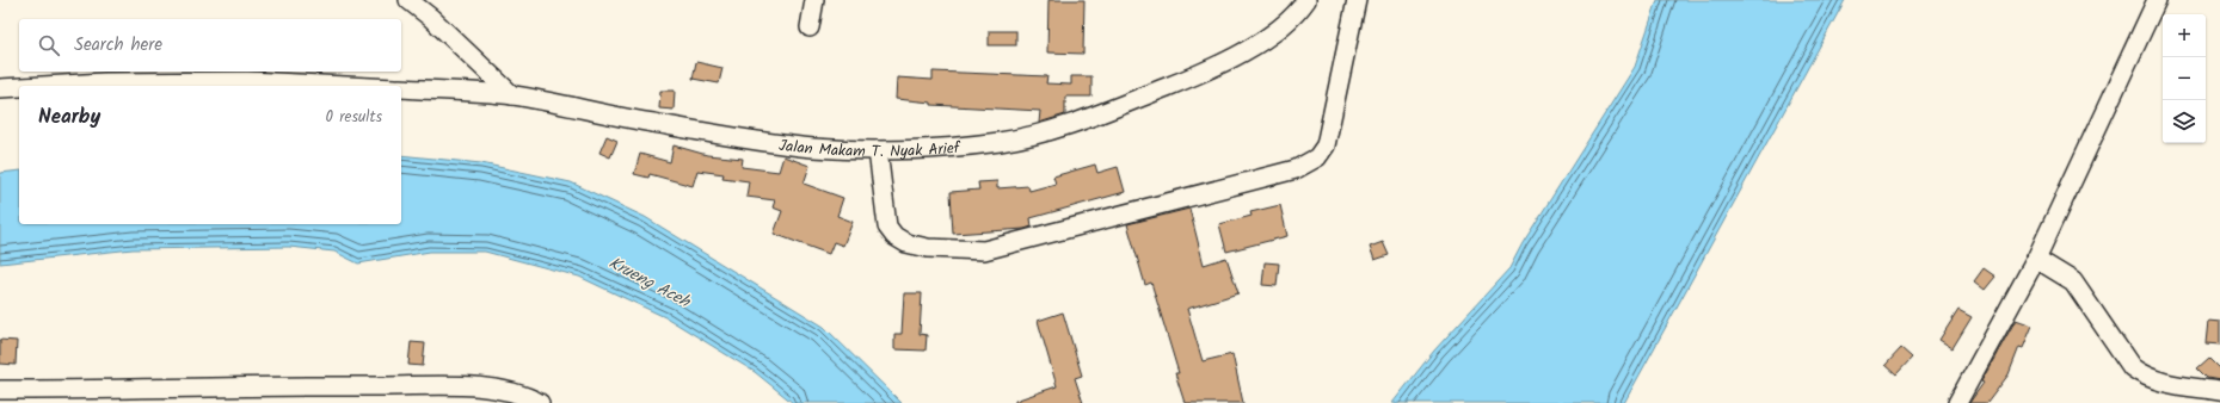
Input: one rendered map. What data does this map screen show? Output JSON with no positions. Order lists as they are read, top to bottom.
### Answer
{
  "streets": {
    "street": ["Jalan Makam T. Nyak Arief"]
  },
  "water": ["Krueng Aceh"],
  "page": {
    "map_buttons": ["+", "−"],
    "search": "Search here",
    "heading": ["Nearby", "0 results"]
  }
}
